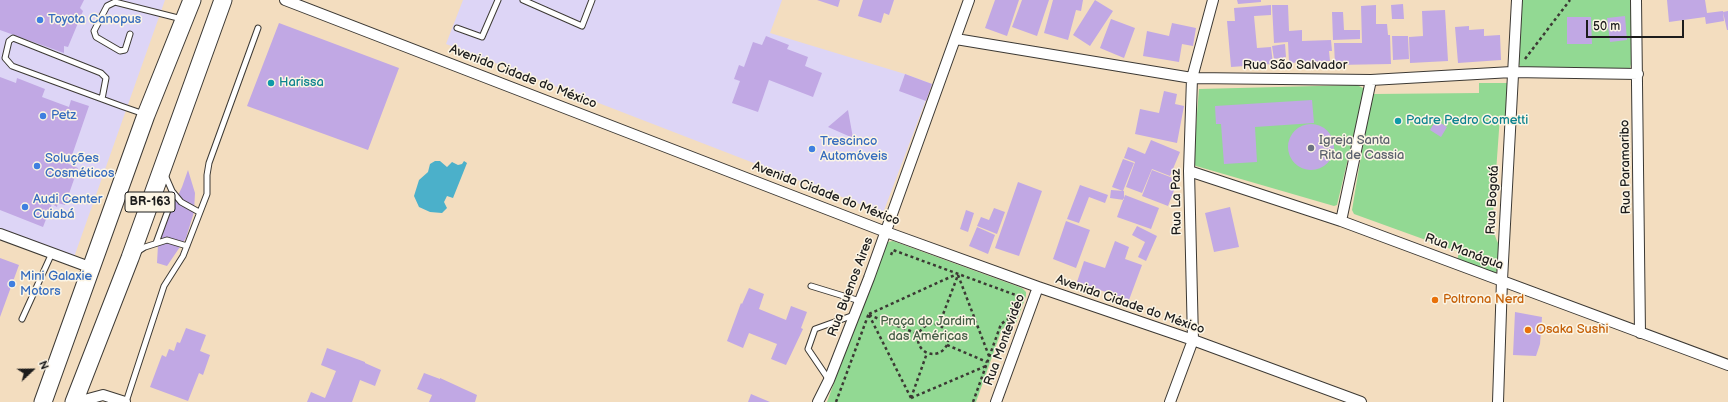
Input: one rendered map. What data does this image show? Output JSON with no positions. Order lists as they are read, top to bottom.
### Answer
{
  "streets": {
    "highway": ["BR-163"],
    "street": [
      "Rua São Salvador",
      "Avenida Cidade do México",
      "Rua Paramaribo",
      "Rua Bogotá",
      "Rua La Paz",
      "Rua Manágua",
      "Rua Buenos Aires",
      "Rua Montevidéo"
    ]
  },
  "crossings": [
    ["Rua São Salvador", "Rua Paramaribo"],
    ["Rua São Salvador", "Rua Bogotá"],
    ["Rua São Salvador", "Rua La Paz"],
    ["Rua São Salvador", "Rua Buenos Aires"],
    ["Avenida Cidade do México", "Rua La Paz"],
    ["Avenida Cidade do México", "Rua Buenos Aires"],
    ["Avenida Cidade do México", "Rua Montevidéo"],
    ["Rua Paramaribo", "Rua Manágua"],
    ["Rua Bogotá", "Rua Manágua"],
    ["Rua La Paz", "Rua Manágua"]
  ],
  "parks": ["Praça do Jardim das Américas"],
  "places": [
    "Toyota Canopus",
    "Harissa",
    "Petz",
    "Padre Pedro Cometti",
    "Igreja Santa Rita de Cassia",
    "Trescinco Automóveis",
    "Soluções Cosméticos",
    "Audi Center Cuiabá",
    "Mini Galaxie Motors",
    "Poltrona Nerd",
    "Osaka Sushi"
  ],
  "scale_bar": "50 m",
  "north": "right"
}
